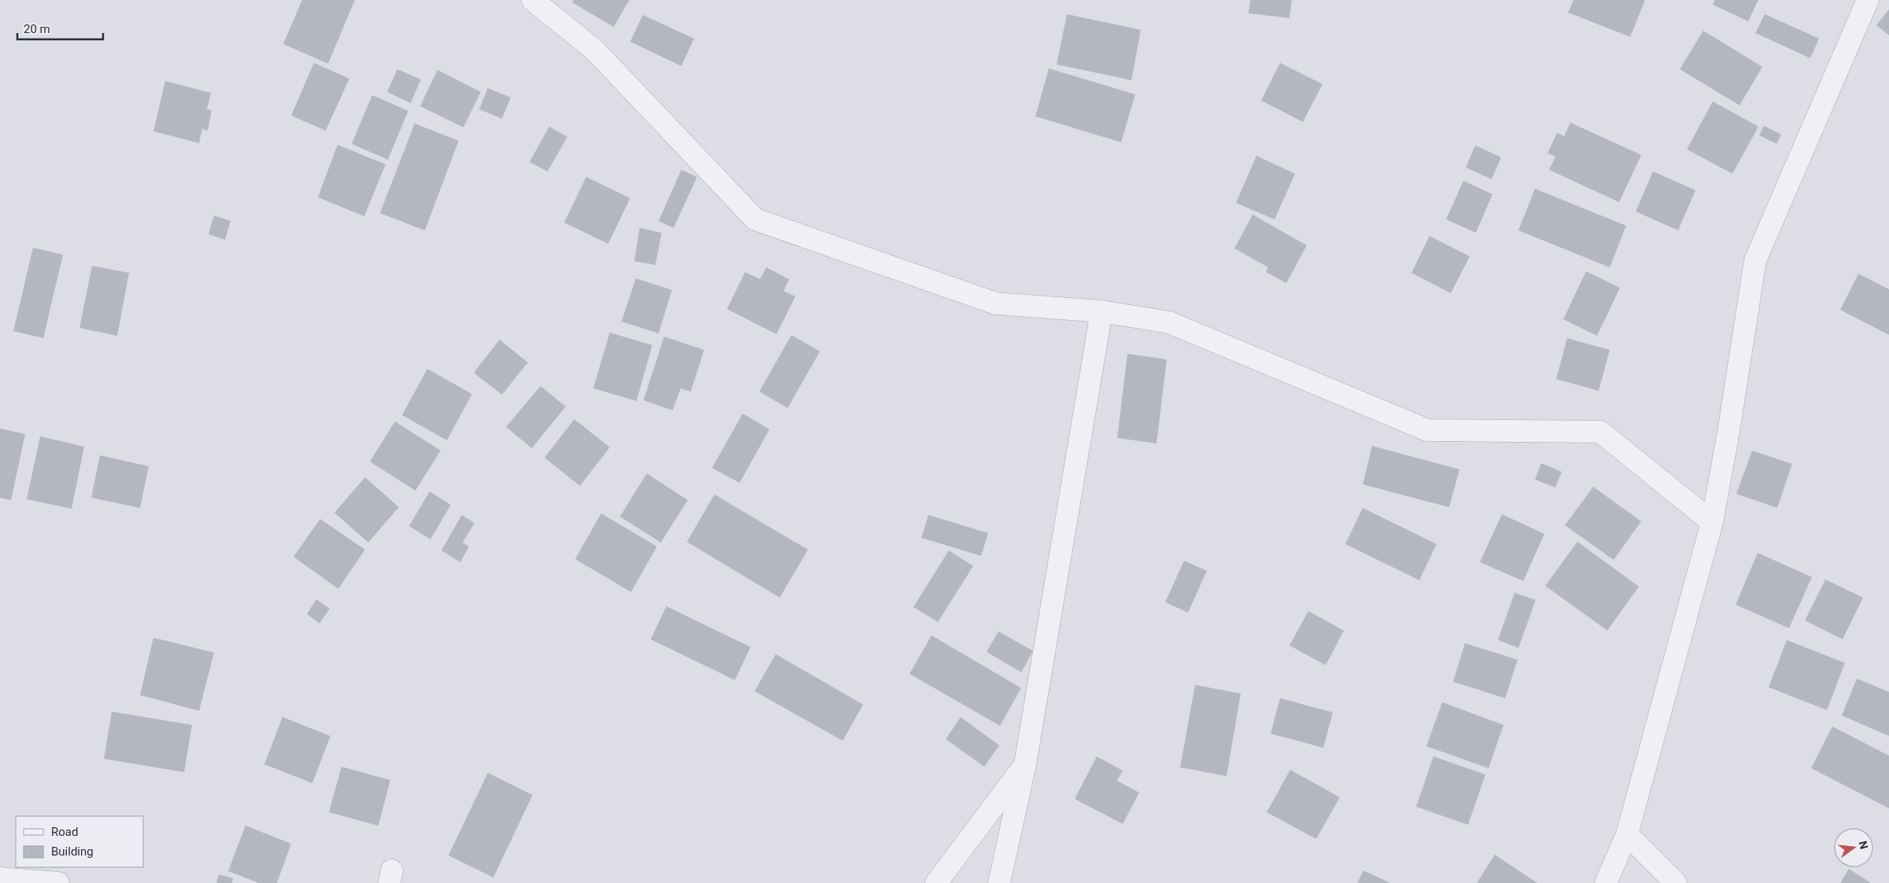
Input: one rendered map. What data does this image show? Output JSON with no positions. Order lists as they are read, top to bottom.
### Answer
{
  "legend": ["Road", "Building"],
  "scale_bar": "20 m",
  "north": "right"
}
